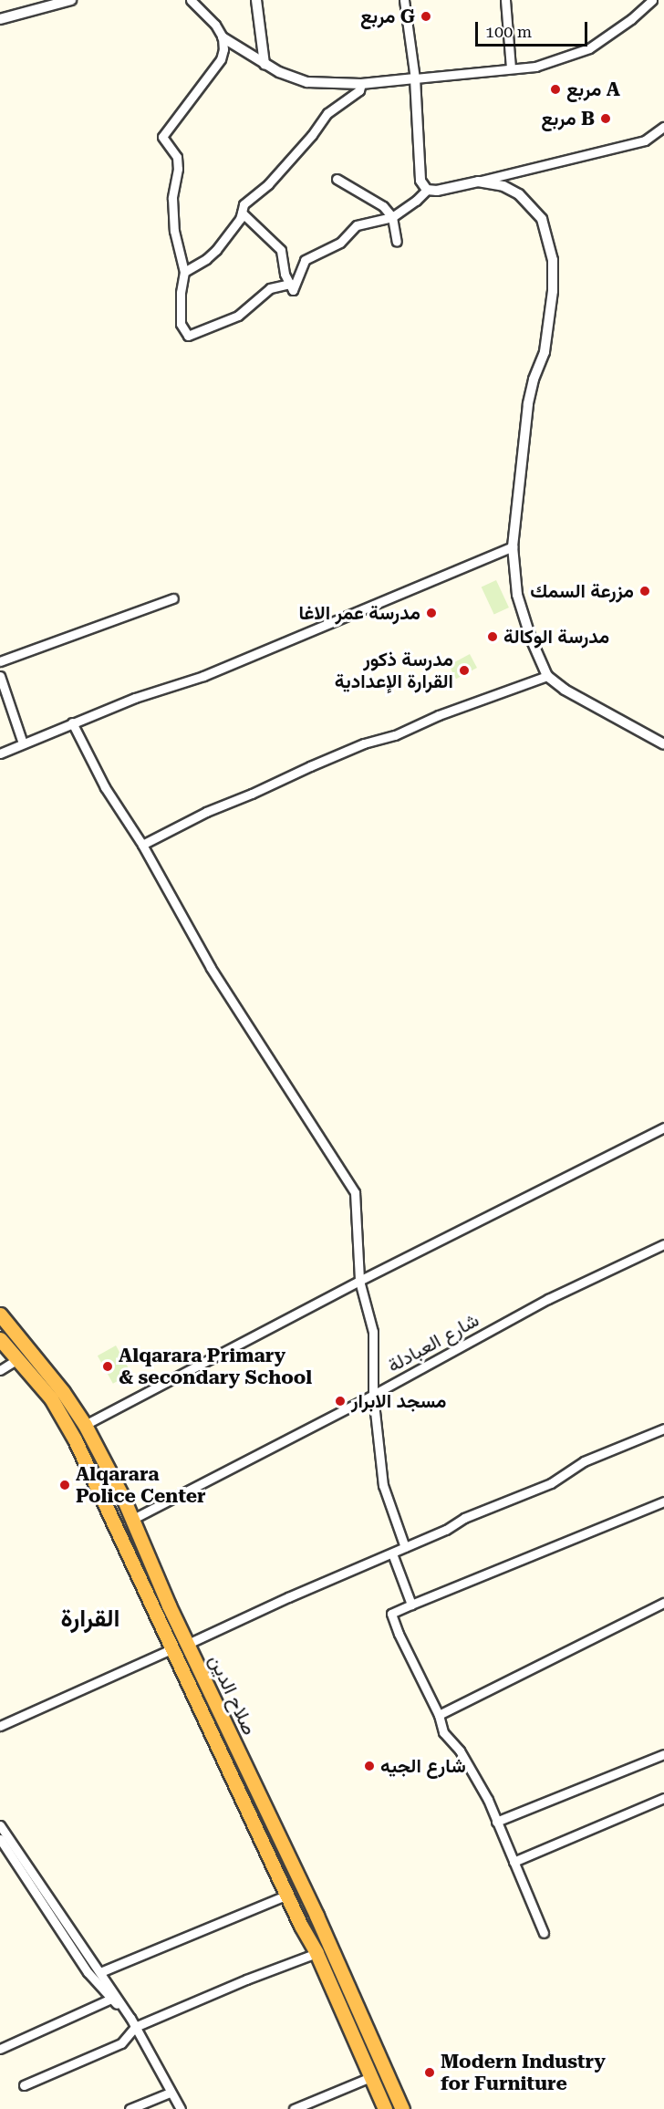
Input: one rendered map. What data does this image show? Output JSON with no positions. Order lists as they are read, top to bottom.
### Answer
{
  "streets": {
    "highway": ["صلاح الدين"],
    "street": ["شارع العبادلة"]
  },
  "crossings": [
    ["شارع العبادلة", "صلاح الدين"]
  ],
  "districts": ["القرارة"],
  "places": [
    "مربع G",
    "مربع A",
    "مربع B",
    "مزرعة السمك",
    "مدرسة عمر الاغا",
    "مدرسة الوكالة",
    "مدرسة ذكور القرارة الإعدادية",
    "Alqarara Primary & secondary School",
    "مسجد الابرار",
    "Alqarara Police Center",
    "شارع الجيه",
    "Modern Industry for Furniture"
  ],
  "scale_bar": "100 m"
}
